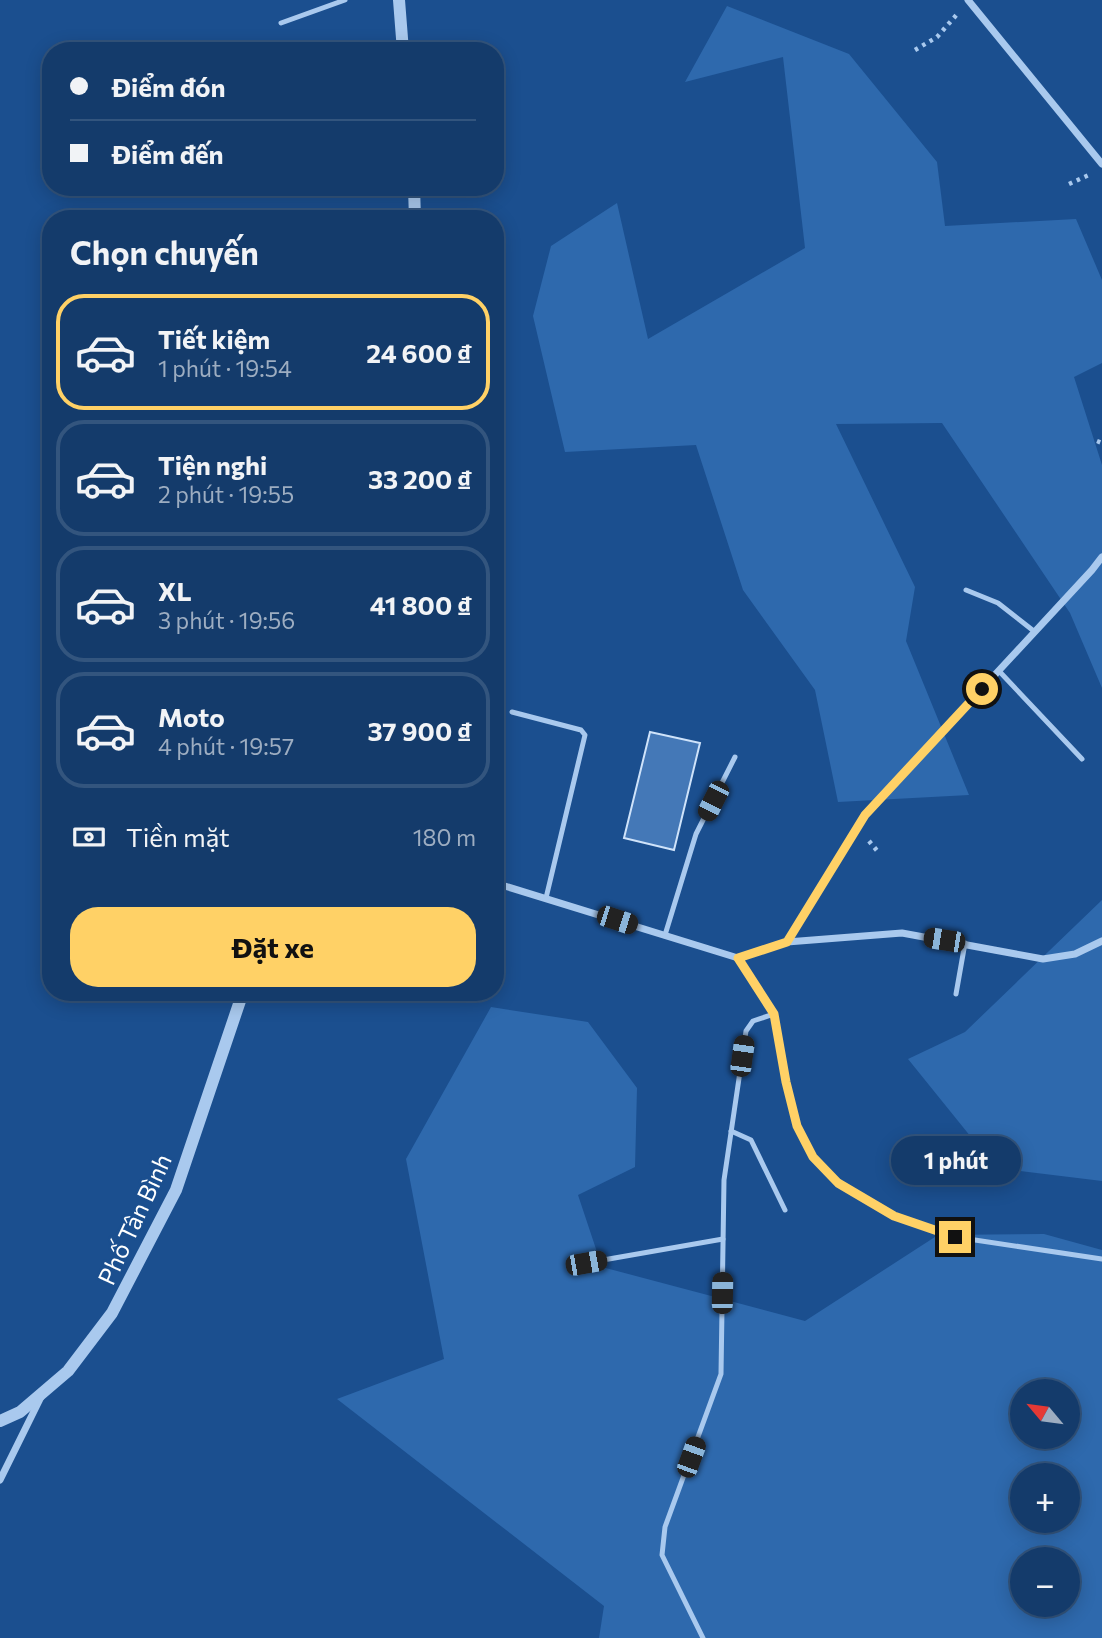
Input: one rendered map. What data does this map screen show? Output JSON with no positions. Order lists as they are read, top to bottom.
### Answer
{
  "streets": {
    "street": ["Phố Tân Bình"]
  },
  "north": "top left",
  "page": {
    "banner": ["Điểm đón", "Điểm đến"],
    "heading": "Chọn chuyến",
    "list": [
      {
        "name": "Tiết kiệm",
        "note": "1 phút · 19:54",
        "value": "24 600 ₫"
      },
      {
        "name": "Tiện nghi",
        "note": "2 phút · 19:55",
        "value": "33 200 ₫"
      },
      {
        "name": "XL",
        "note": "3 phút · 19:56",
        "value": "41 800 ₫"
      },
      {
        "name": "Moto",
        "note": "4 phút · 19:57",
        "value": "37 900 ₫"
      }
    ],
    "pay": ["Tiền mặt", "180 m"],
    "buttons": "Đặt xe",
    "bubble": "1 phút",
    "map_buttons": ["+", "−"]
  }
}
